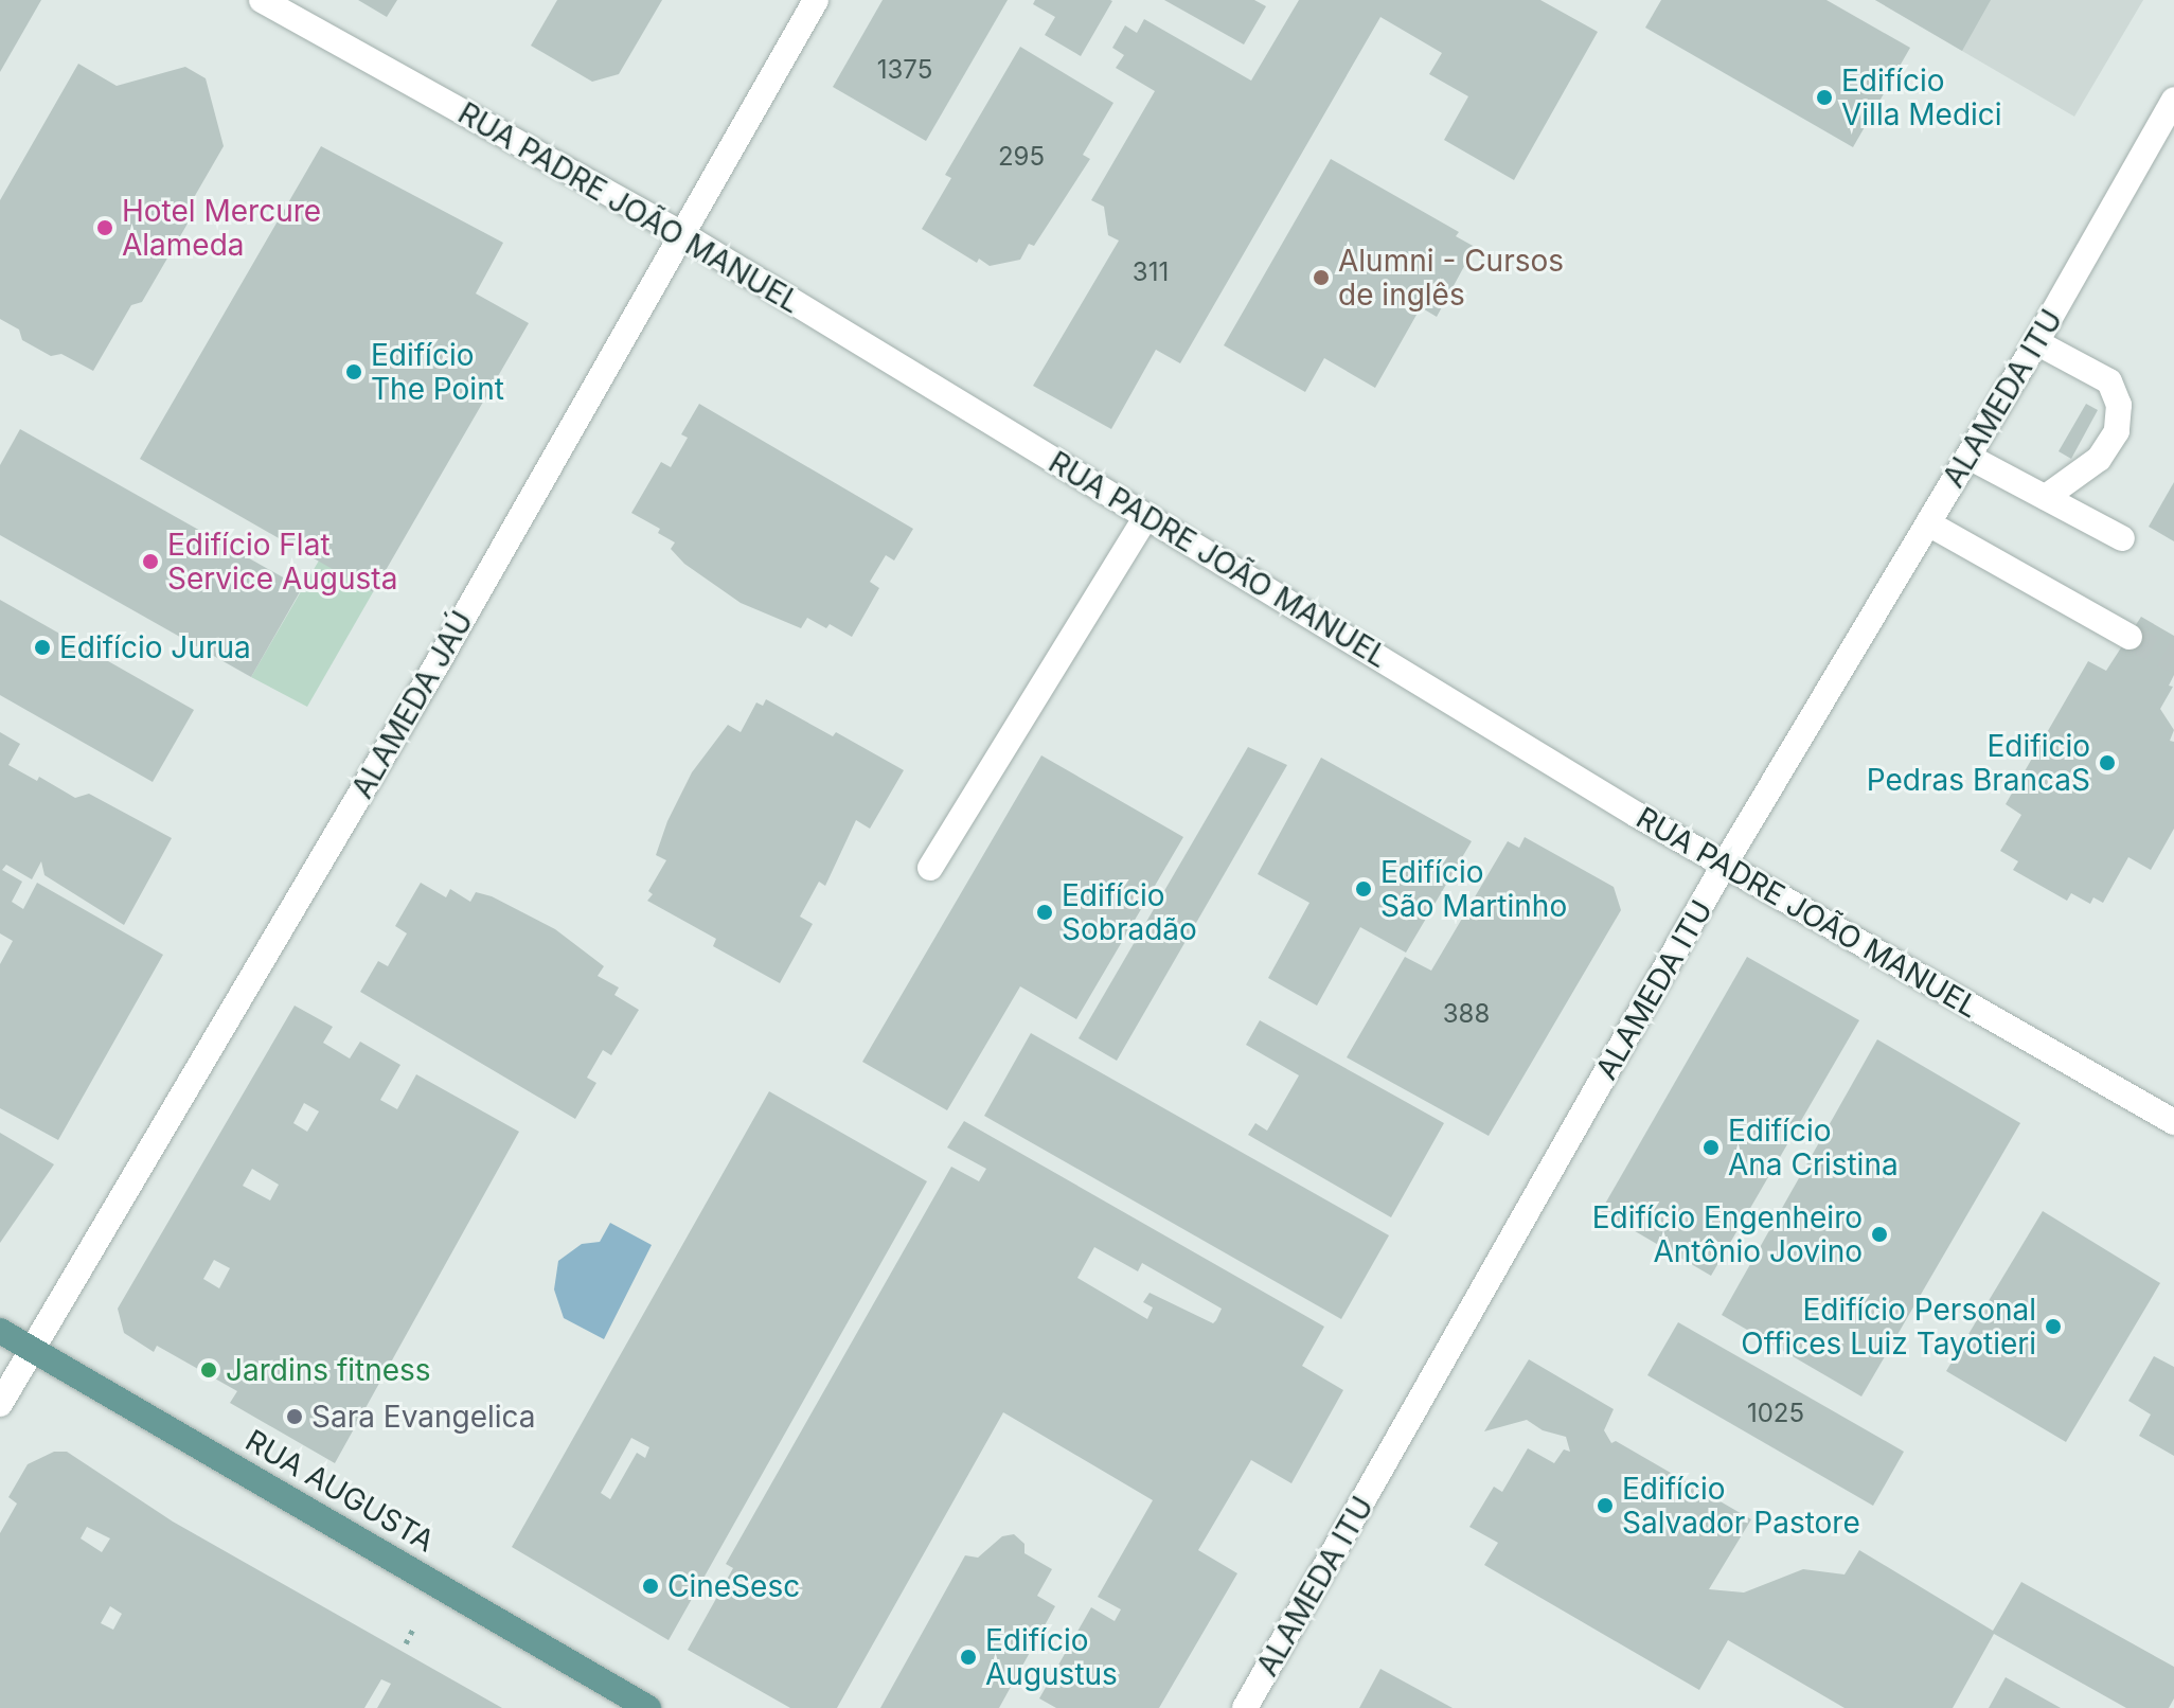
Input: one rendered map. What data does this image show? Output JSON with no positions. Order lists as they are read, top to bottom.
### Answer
{
  "streets": {
    "main road": ["RUA AUGUSTA"],
    "street": ["RUA PADRE JOÃO MANUEL", "ALAMEDA ITU", "ALAMEDA JAÚ"]
  },
  "crossings": [
    ["RUA PADRE JOÃO MANUEL", "ALAMEDA ITU"],
    ["RUA PADRE JOÃO MANUEL", "ALAMEDA JAÚ"],
    ["ALAMEDA JAÚ", "RUA AUGUSTA"]
  ],
  "places": [
    "Edifício Villa Medici",
    "Hotel Mercure Alameda",
    "Alumni - Cursos de inglês",
    "Edifício The Point",
    "Edifício Flat Service Augusta",
    "Edifício Jurua",
    "Edificio Pedras BrancaS",
    "Edifício São Martinho",
    "Edifício Sobradão",
    "Edifício Ana Cristina",
    "Edifício Engenheiro Antônio Jovino",
    "Edifício Personal Offices Luiz Tayotieri",
    "Jardins fitness",
    "Sara Evangelica",
    "Edifício Salvador Pastore",
    "CineSesc",
    "Edifício Augustus"
  ],
  "house_numbers": [
    "1375",
    "295",
    "311",
    "388",
    "1025"
  ]
}
